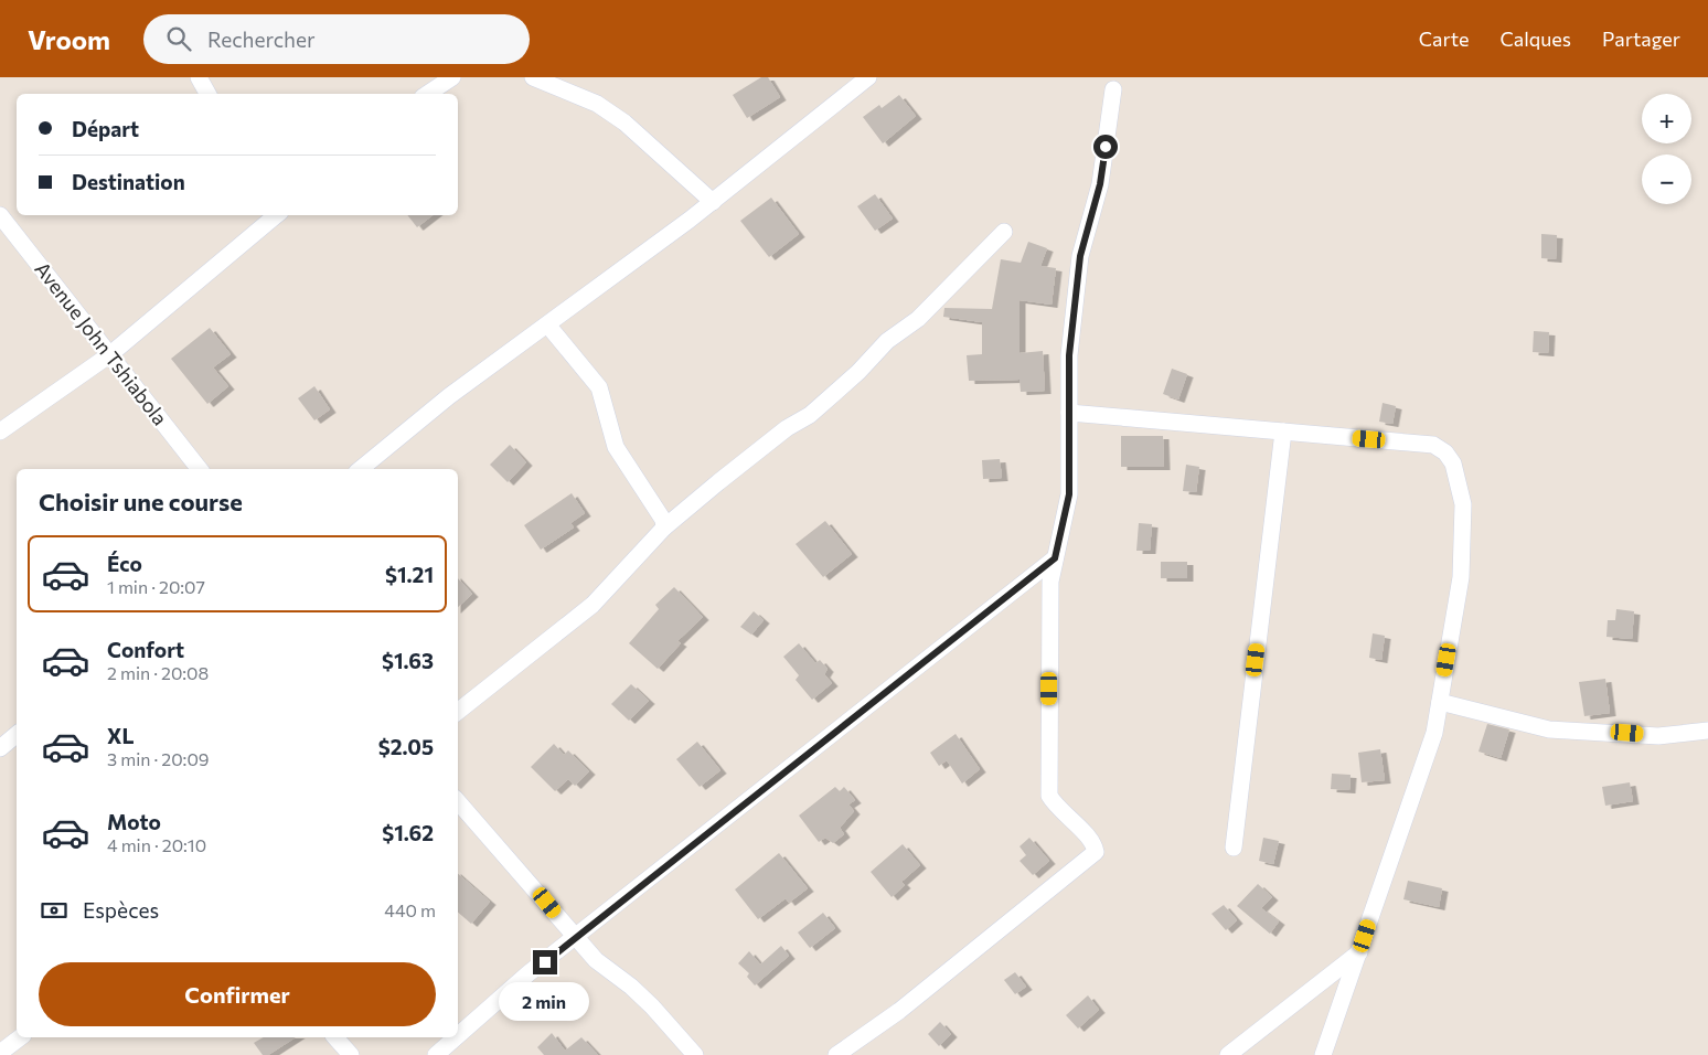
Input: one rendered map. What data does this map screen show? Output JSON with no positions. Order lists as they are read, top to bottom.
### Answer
{
  "streets": {
    "street": ["Avenue John Tshiabola"]
  },
  "page": {
    "header": "Vroom",
    "search": "Rechercher",
    "nav": ["Carte", "Calques", "Partager"],
    "map_buttons": ["+", "−"],
    "banner": ["Départ", "Destination"],
    "heading": "Choisir une course",
    "list": [
      {
        "name": "Éco",
        "note": "1 min · 20:07",
        "value": "$1.21"
      },
      {
        "name": "Confort",
        "note": "2 min · 20:08",
        "value": "$1.63"
      },
      {
        "name": "XL",
        "note": "3 min · 20:09",
        "value": "$2.05"
      },
      {
        "name": "Moto",
        "note": "4 min · 20:10",
        "value": "$1.62"
      }
    ],
    "pay": ["Espèces", "440 m"],
    "buttons": "Confirmer",
    "bubble": "2 min"
  }
}
